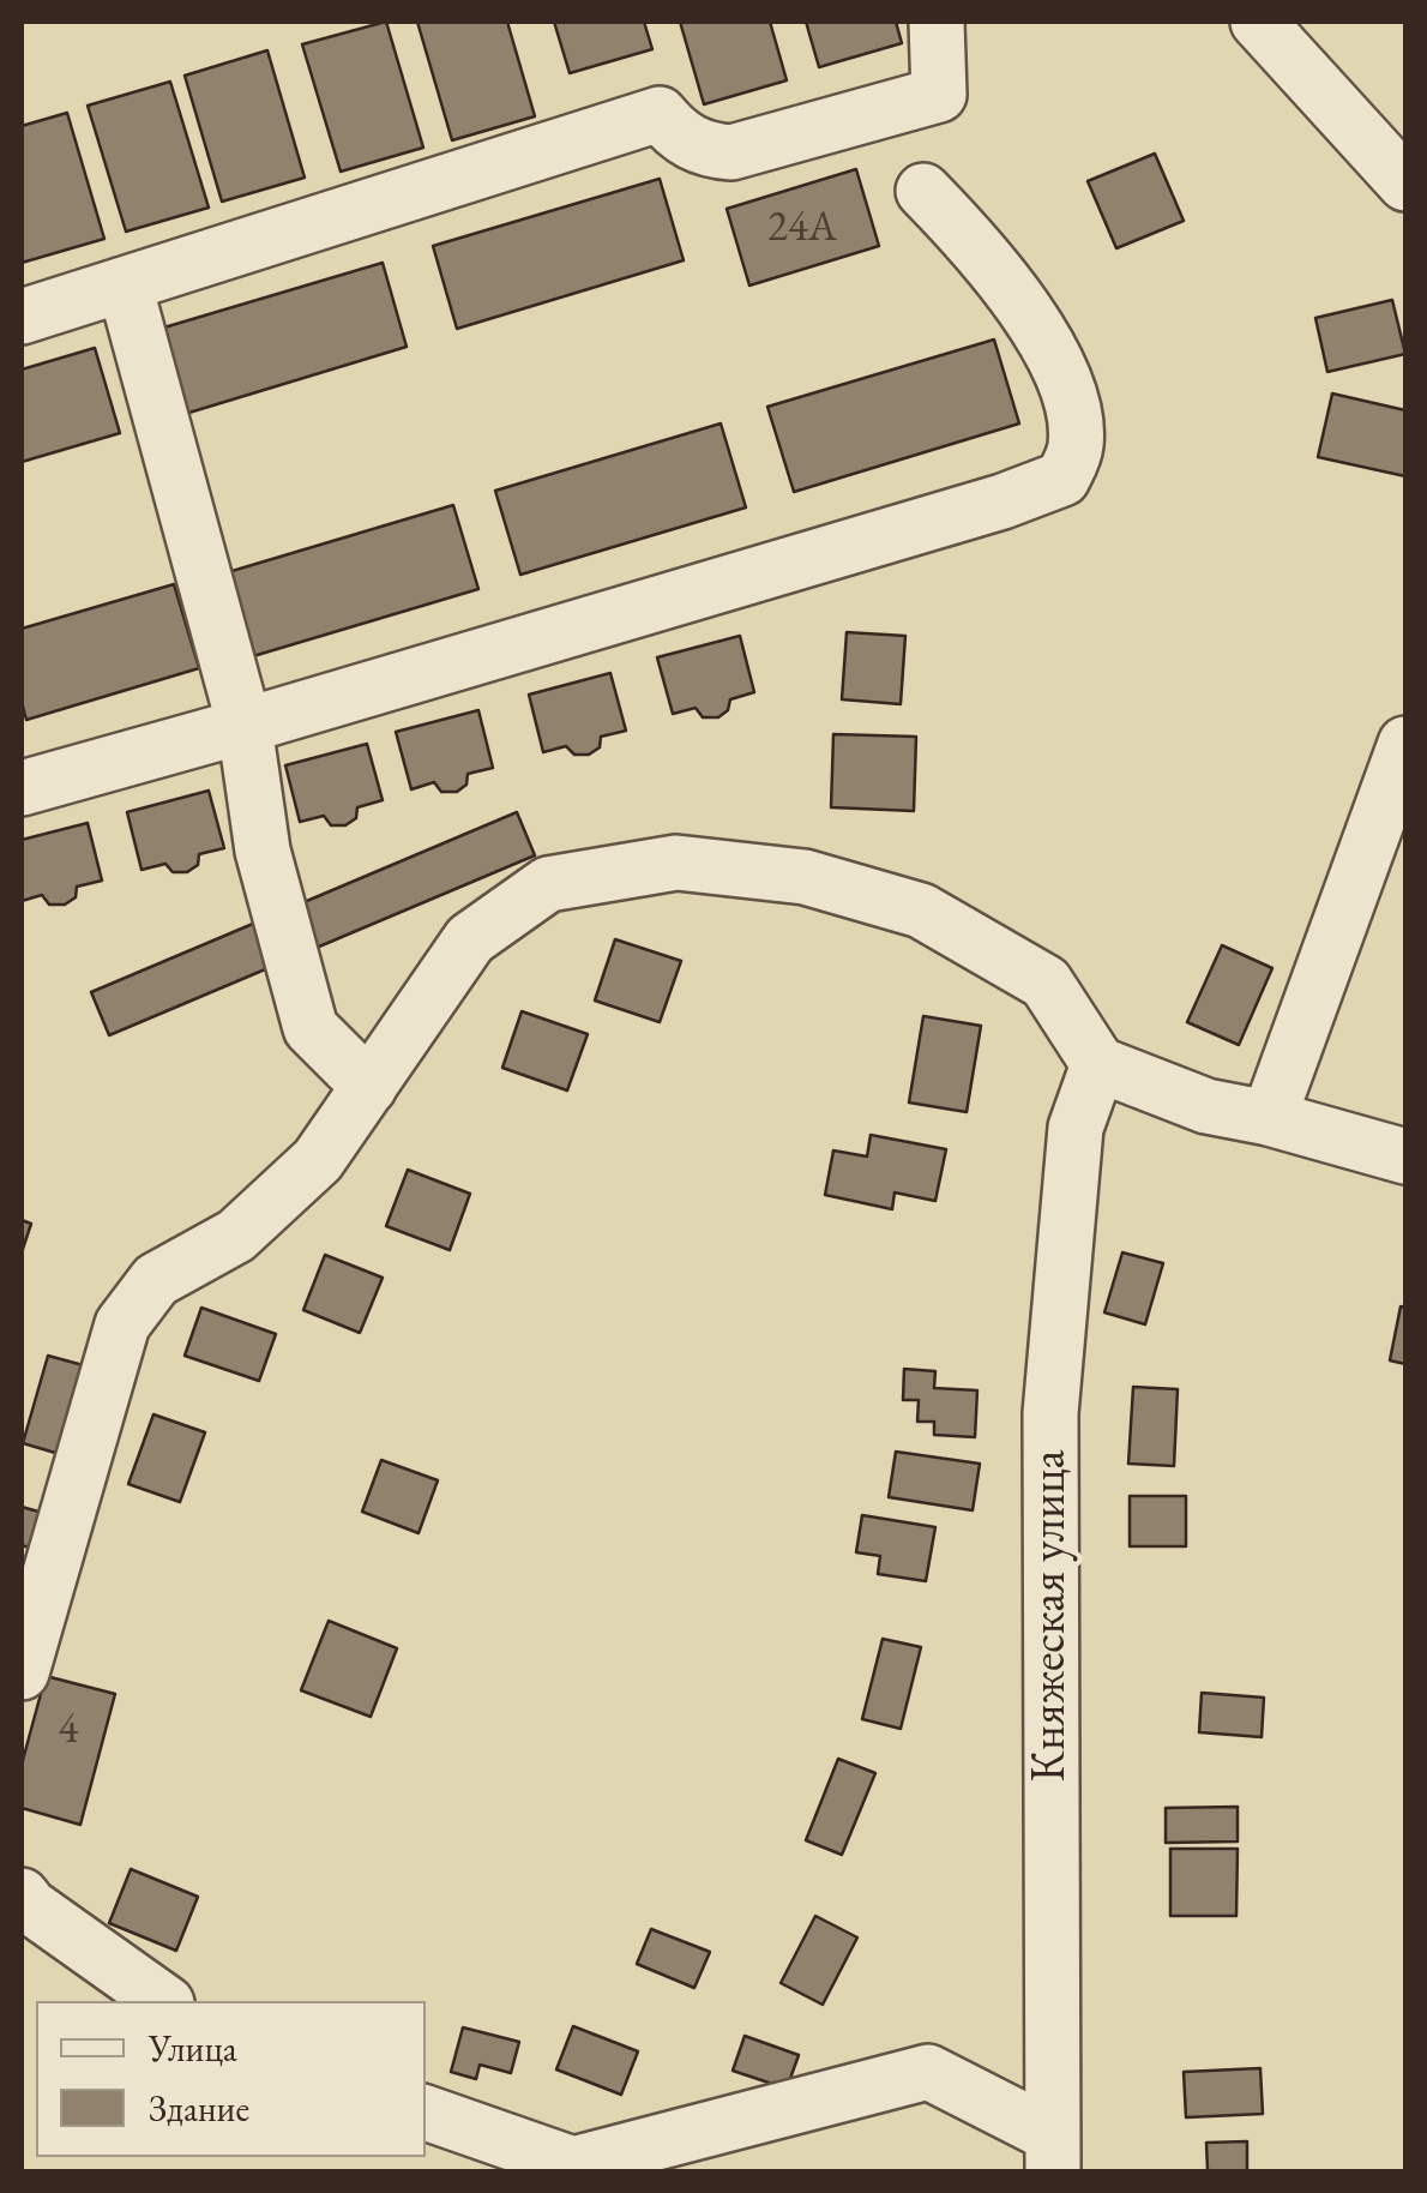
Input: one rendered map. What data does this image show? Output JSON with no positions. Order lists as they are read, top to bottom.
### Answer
{
  "streets": {
    "street": ["Княжеская улица"]
  },
  "house_numbers": ["24А", "4"],
  "legend": ["Улица", "Здание"]
}
